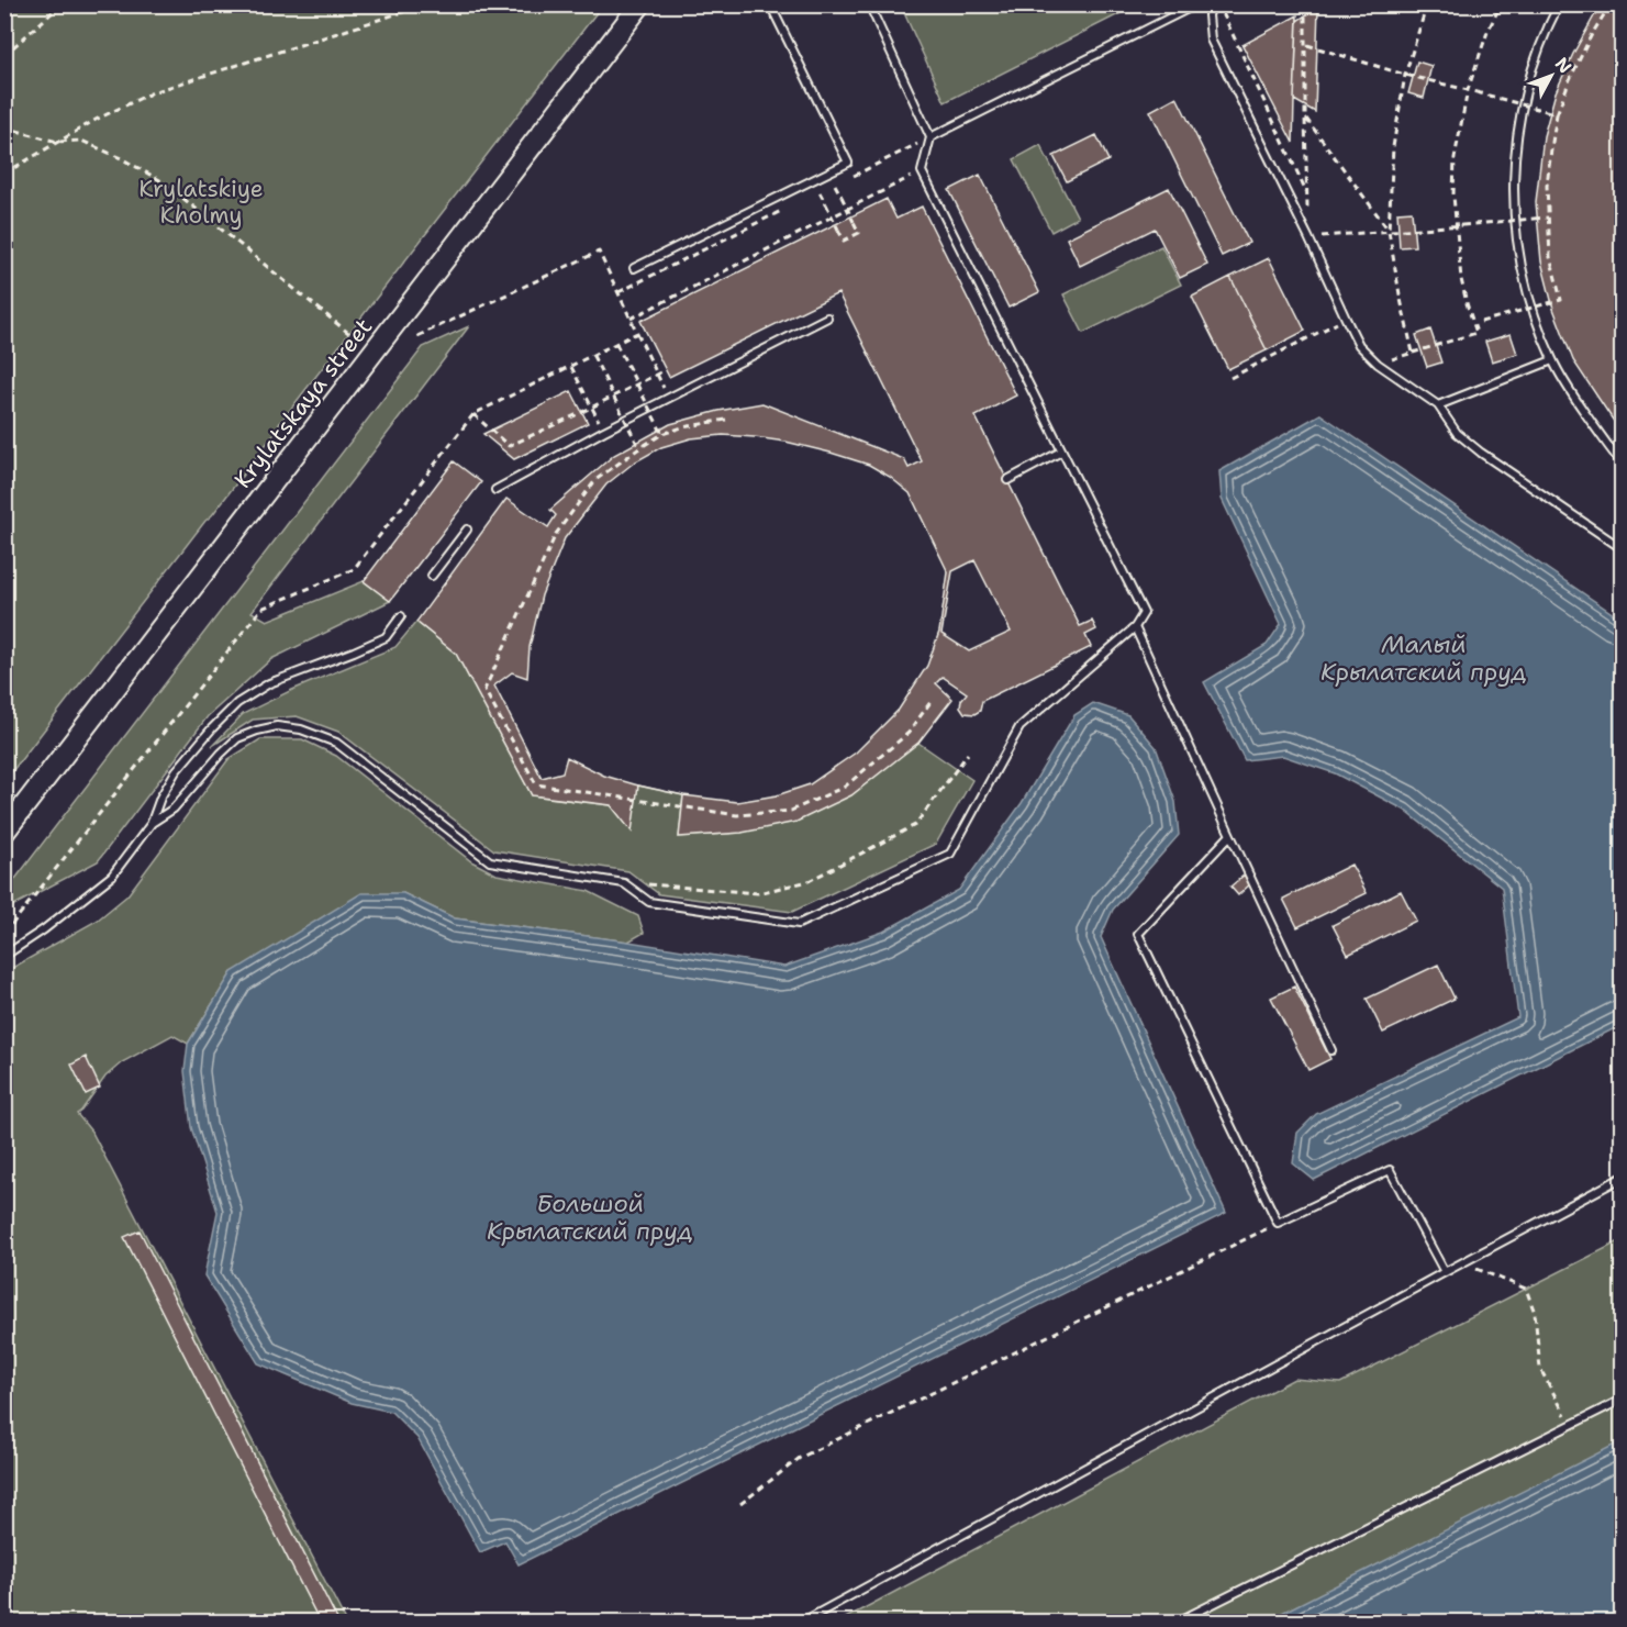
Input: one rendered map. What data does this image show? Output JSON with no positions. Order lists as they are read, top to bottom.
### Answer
{
  "streets": {
    "main road": ["Krylatskaya street"]
  },
  "water": ["Малый Крылатский пруд", "Большой Крылатский пруд"],
  "parks": ["Krylatskiye Kholmy"],
  "north": "top right"
}
